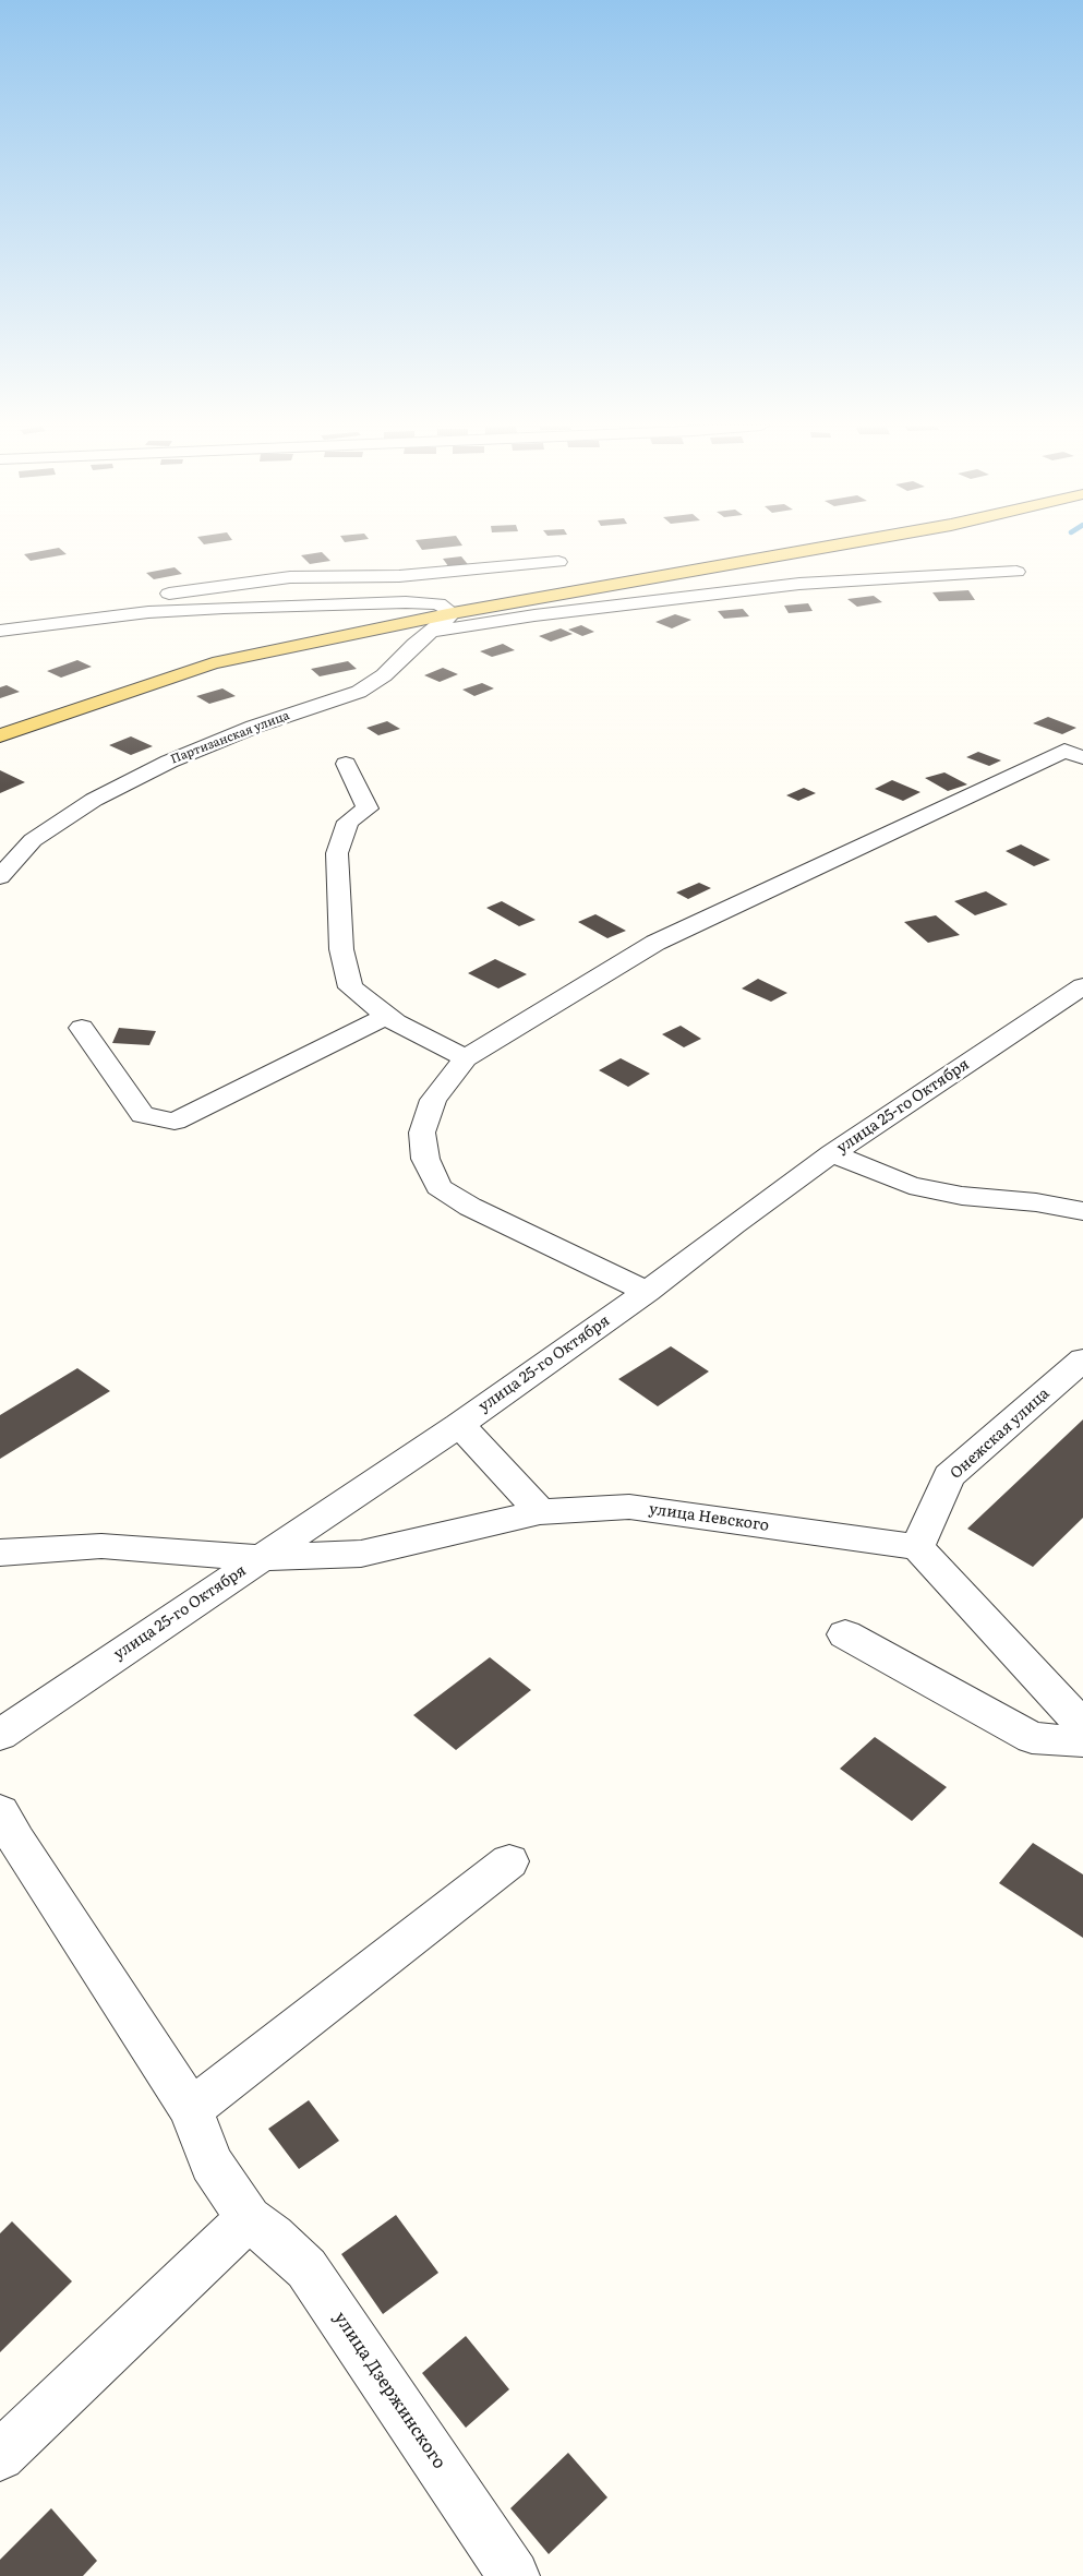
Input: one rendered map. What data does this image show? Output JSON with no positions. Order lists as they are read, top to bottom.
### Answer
{
  "streets": {
    "main road": ["Партизанская улица"],
    "street": [
      "улица 25-го Октября",
      "Онежская улица",
      "улица Невского",
      "улица Дзержинского"
    ]
  },
  "crossings": [
    ["улица 25-го Октября", "улица Невского"],
    ["Онежская улица", "улица Невского"]
  ]
}
